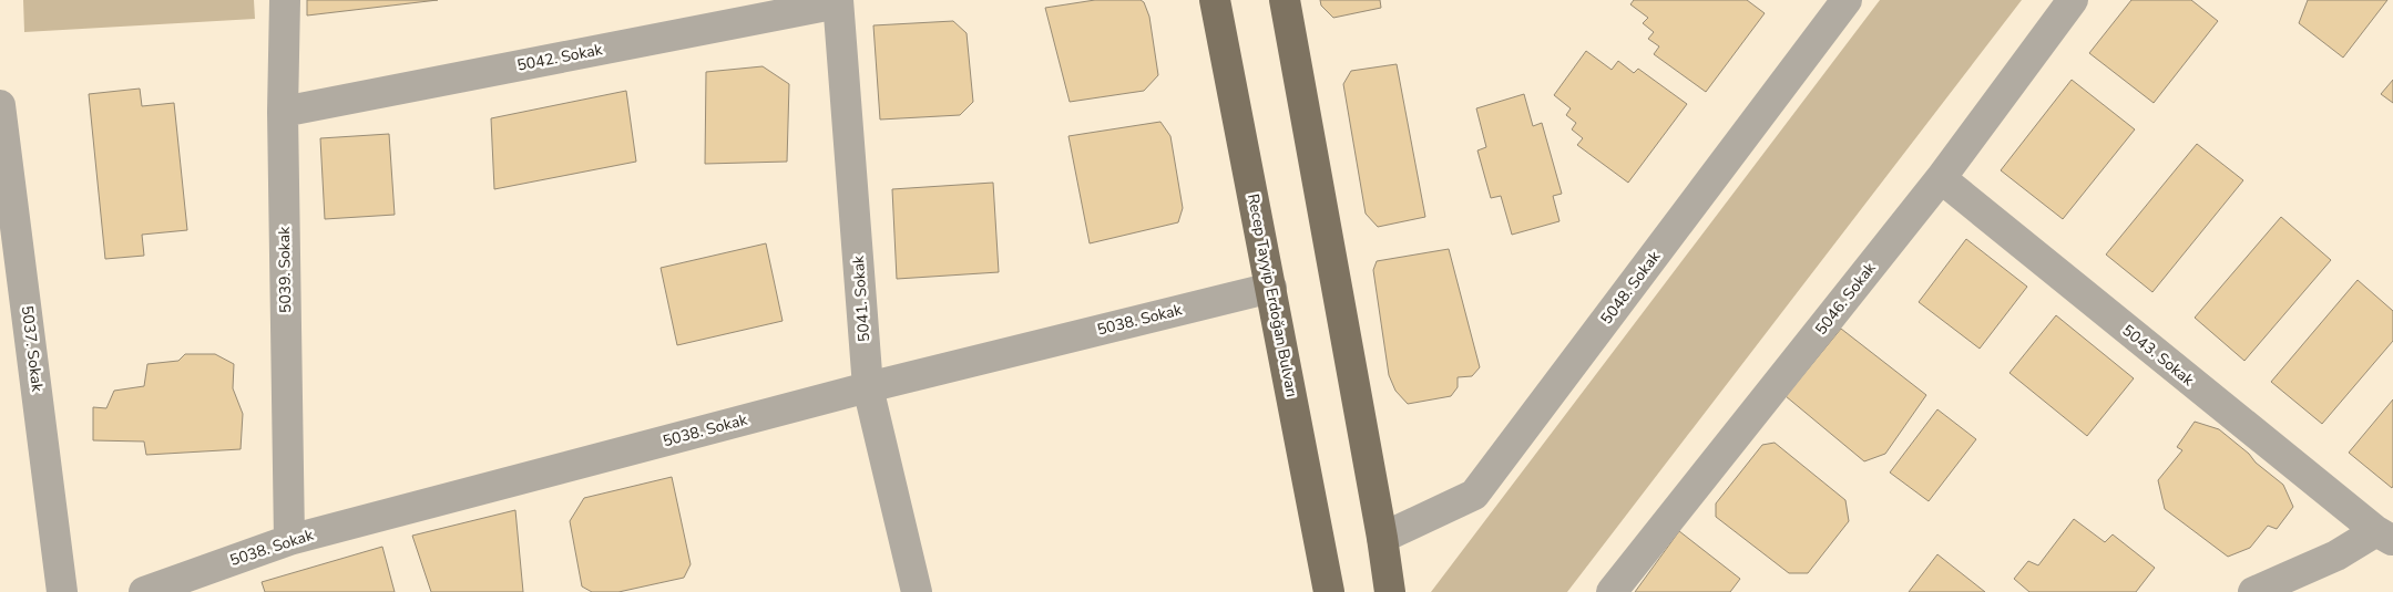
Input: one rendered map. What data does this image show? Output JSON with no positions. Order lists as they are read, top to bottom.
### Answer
{
  "streets": {
    "main road": ["Recep Tayyip Erdoğan Bulvarı"],
    "street": [
      "5042. Sokak",
      "5039. Sokak",
      "5048. Sokak",
      "5041. Sokak",
      "5046. Sokak",
      "5038. Sokak",
      "5037. Sokak",
      "5043. Sokak"
    ]
  },
  "crossings": [
    ["5042. Sokak", "5039. Sokak"],
    ["5042. Sokak", "5041. Sokak"],
    ["5039. Sokak", "5038. Sokak"],
    ["Recep Tayyip Erdoğan Bulvarı", "5038. Sokak"],
    ["5041. Sokak", "5038. Sokak"],
    ["5046. Sokak", "5043. Sokak"]
  ]
}
